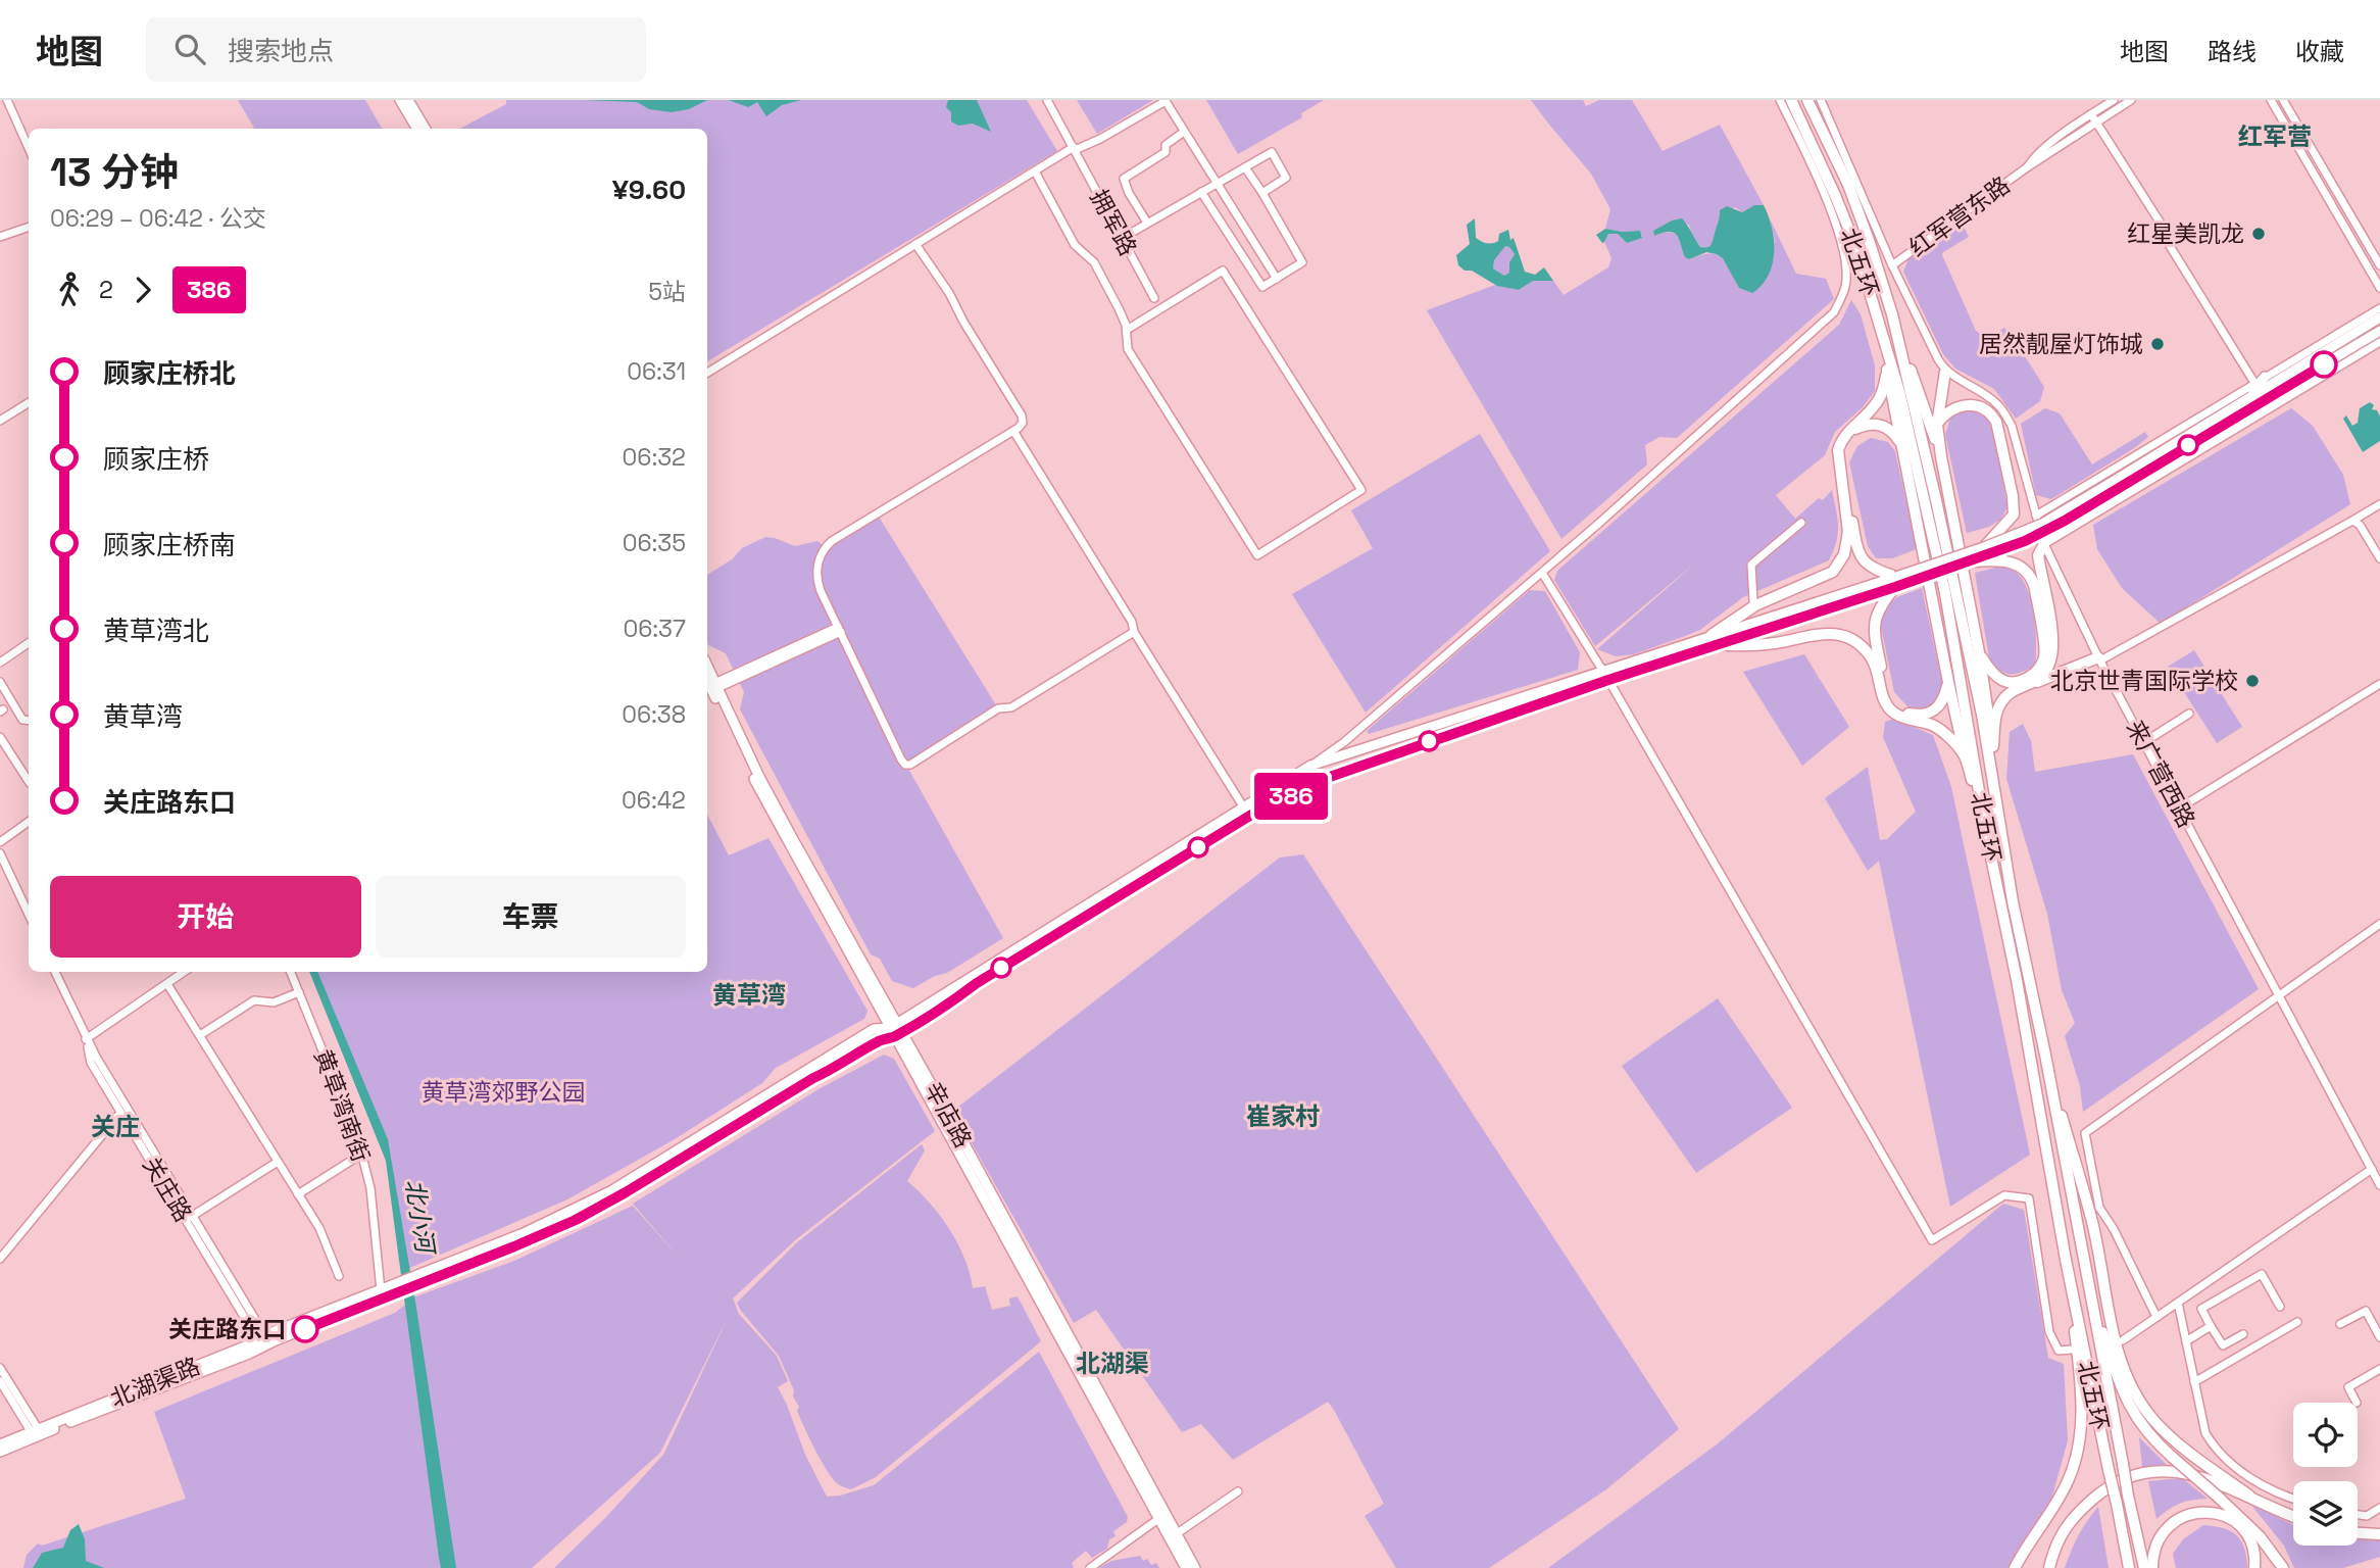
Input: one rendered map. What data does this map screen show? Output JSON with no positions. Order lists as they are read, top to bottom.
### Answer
{
  "streets": {
    "highway": ["北五环"],
    "main road": ["辛店路", "北湖渠路"],
    "street": [
      "红军营东路",
      "拥军路",
      "来广营西路",
      "黄草湾南街",
      "关庄路"
    ]
  },
  "crossings": [
    ["黄草湾南街", "北湖渠路"],
    ["关庄路", "北湖渠路"]
  ],
  "districts": [
    "红军营",
    "黄草湾",
    "崔家村",
    "关庄",
    "北湖渠"
  ],
  "water": ["北小河"],
  "parks": ["黄草湾郊野公园"],
  "places": [
    "红星美凯龙",
    "居然靓屋灯饰城",
    "北京世青国际学校",
    "关庄路东口"
  ],
  "lines": ["bus line 386"],
  "page": {
    "header": "地图",
    "search": "搜索地点",
    "nav": ["地图", "路线", "收藏"],
    "on_map": "386",
    "heading": ["13 分钟", "06:29 – 06:42 · 公交", "¥9.60"],
    "legs": ["2", "386", "5站"],
    "list": [
      {
        "name": "顾家庄桥北",
        "value": "06:31"
      },
      {
        "name": "顾家庄桥",
        "value": "06:32"
      },
      {
        "name": "顾家庄桥南",
        "value": "06:35"
      },
      {
        "name": "黄草湾北",
        "value": "06:37"
      },
      {
        "name": "黄草湾",
        "value": "06:38"
      },
      {
        "name": "关庄路东口",
        "value": "06:42"
      }
    ],
    "buttons": ["开始", "车票"]
  }
}
